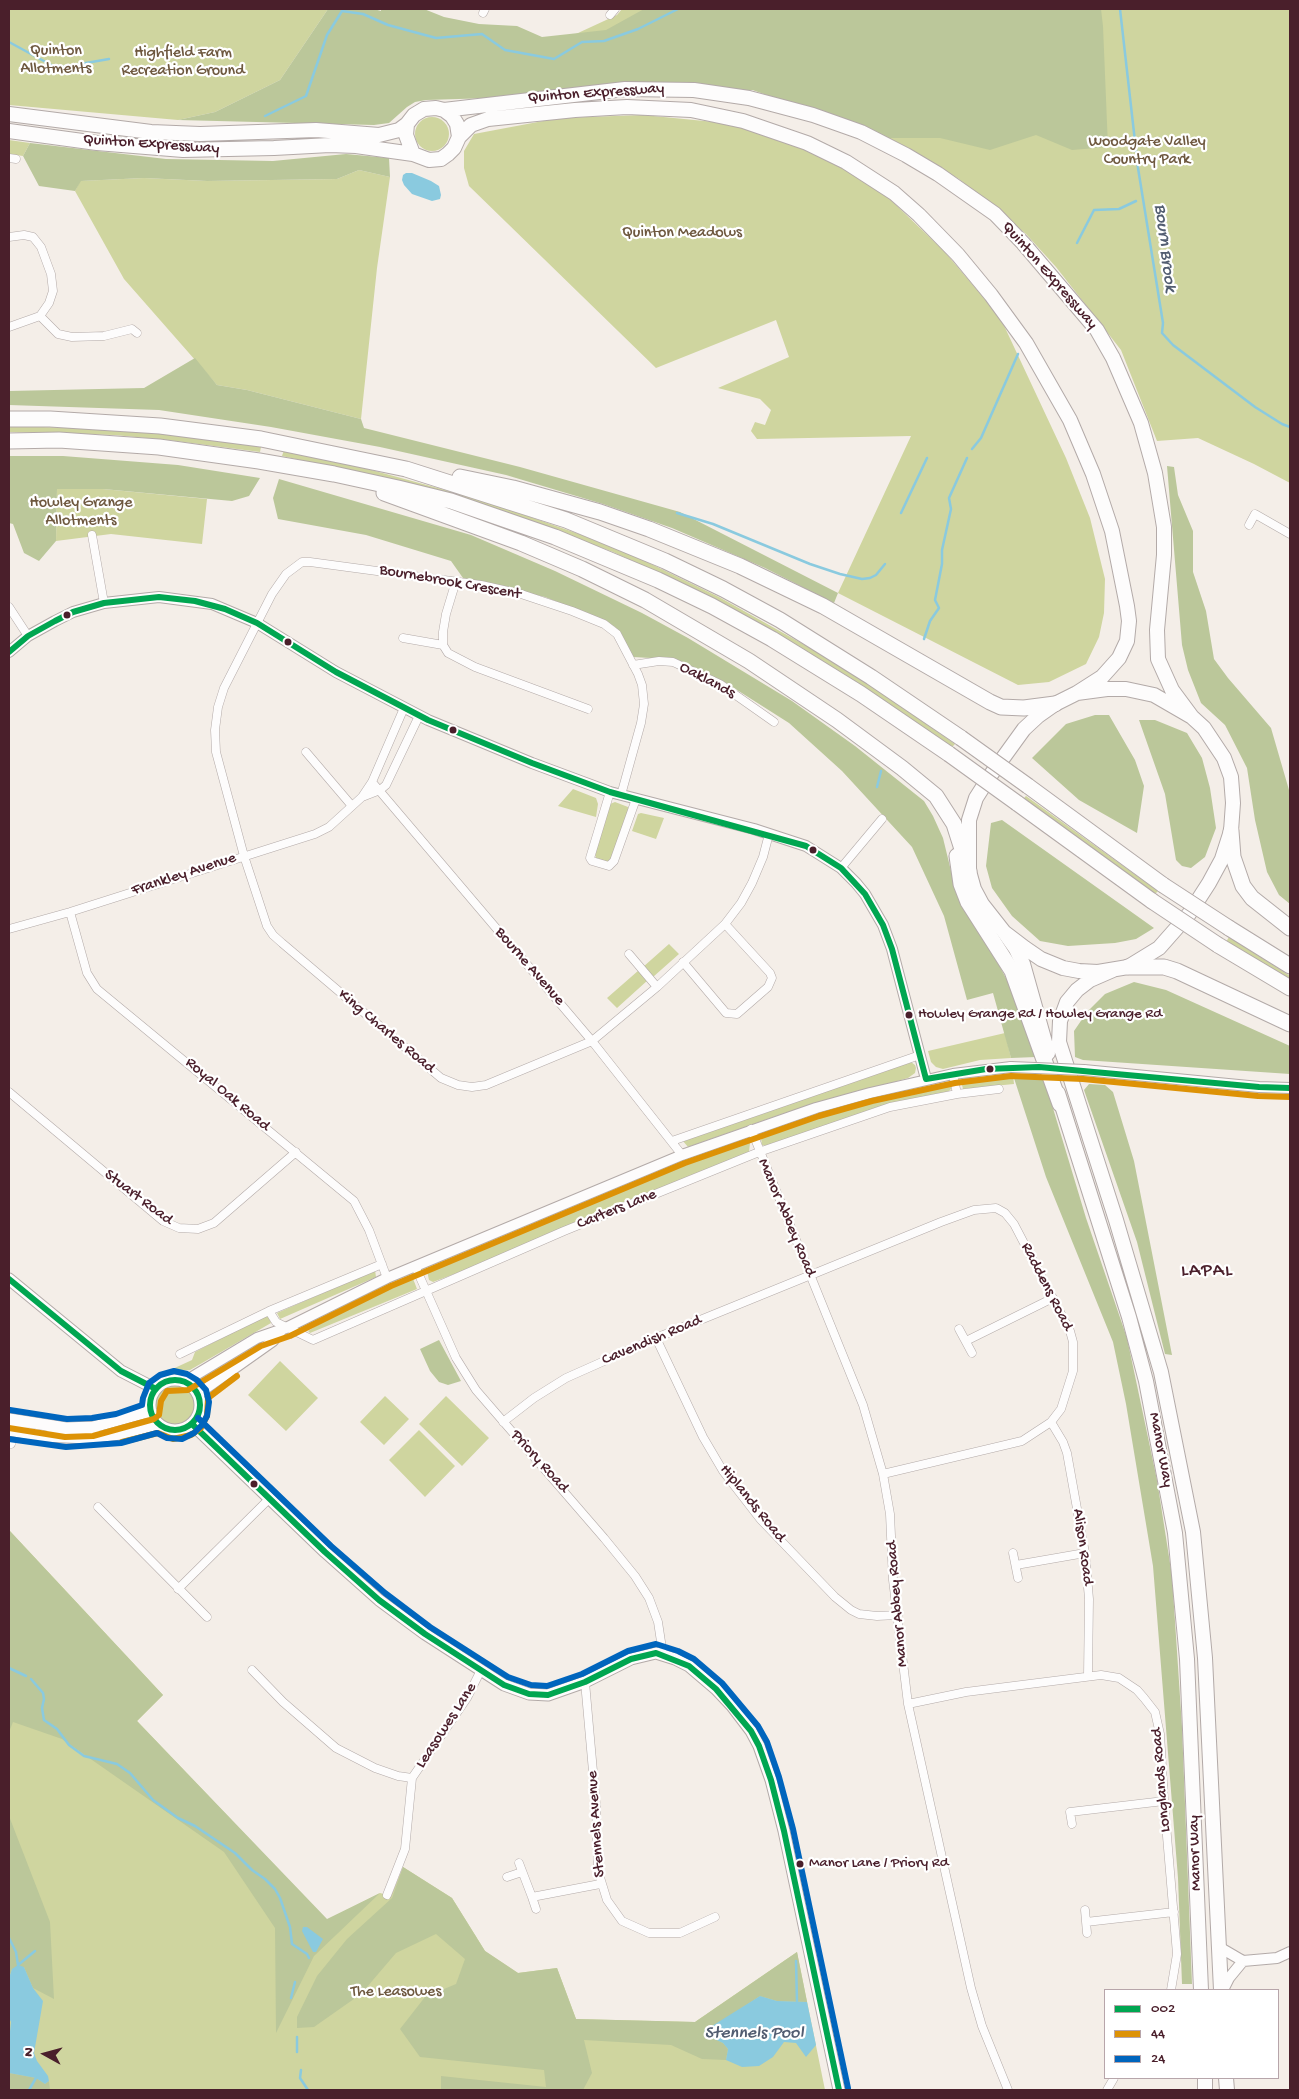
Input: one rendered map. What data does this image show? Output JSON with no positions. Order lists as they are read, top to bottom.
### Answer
{
  "streets": {
    "highway": ["Quinton Expressway", "Manor Way"],
    "street": [
      "Bournebrook Crescent",
      "Oaklands",
      "Frankley Avenue",
      "Bourne Avenue",
      "King Charles Road",
      "Royal Oak Road",
      "Stuart Road",
      "Carters Lane",
      "Manor Abbey Road",
      "Raddens Road",
      "Cavendish Road",
      "Priory Road",
      "Hiplands Road",
      "Alison Road",
      "Leasowes Lane",
      "Longlands Road",
      "Stennels Avenue"
    ]
  },
  "crossings": [
    ["Bournebrook Crescent", "Oaklands"],
    ["Bournebrook Crescent", "Frankley Avenue"],
    ["Bournebrook Crescent", "King Charles Road"],
    ["Frankley Avenue", "Bourne Avenue"],
    ["Frankley Avenue", "King Charles Road"],
    ["Frankley Avenue", "Royal Oak Road"],
    ["Bourne Avenue", "King Charles Road"],
    ["Bourne Avenue", "Carters Lane"],
    ["Royal Oak Road", "Stuart Road"],
    ["Royal Oak Road", "Carters Lane"],
    ["Carters Lane", "Manor Abbey Road"],
    ["Carters Lane", "Priory Road"],
    ["Manor Abbey Road", "Raddens Road"],
    ["Manor Abbey Road", "Cavendish Road"],
    ["Manor Abbey Road", "Hiplands Road"],
    ["Manor Abbey Road", "Longlands Road"],
    ["Raddens Road", "Cavendish Road"],
    ["Raddens Road", "Alison Road"],
    ["Cavendish Road", "Priory Road"],
    ["Cavendish Road", "Hiplands Road"],
    ["Alison Road", "Longlands Road"]
  ],
  "districts": ["LAPAL"],
  "water": ["Bourn Brook", "Stennels Pool"],
  "parks": [
    "Quinton Allotments",
    "Highfield Farm Recreation Ground",
    "Woodgate Valley Country Park",
    "Quinton Meadows",
    "Howley Grange Allotments",
    "The Leasowes"
  ],
  "places": ["Howley Grange Rd / Howley Grange Rd", "Manor Lane / Priory Rd"],
  "lines": ["transit line 002", "transit line 44", "transit line 24"],
  "legend": ["002", "44", "24"],
  "north": "left"
}
